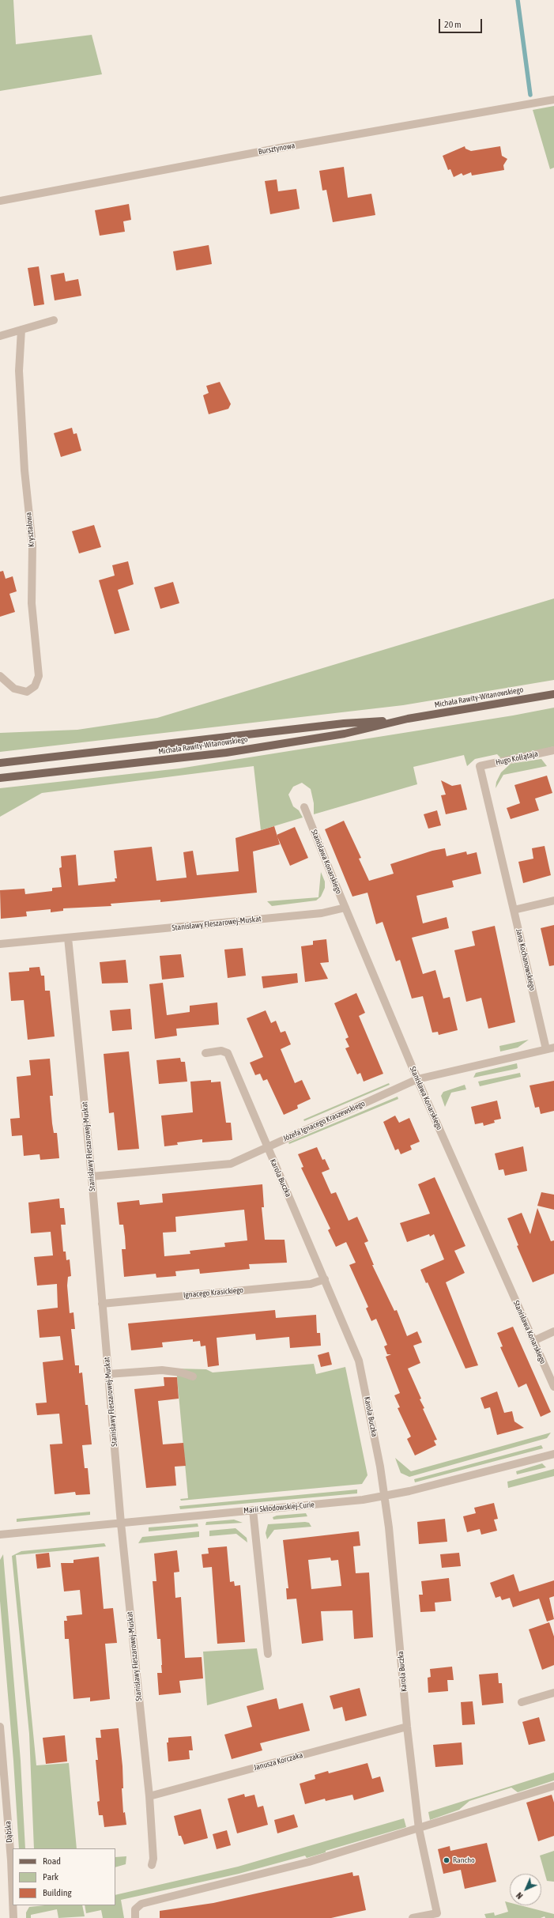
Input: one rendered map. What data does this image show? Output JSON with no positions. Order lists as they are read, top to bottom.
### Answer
{
  "streets": {
    "main road": ["Michała Rawity-Witanowskiego"],
    "street": [
      "Bursztynowa",
      "Kryształowa",
      "Hugo Kołłątaja",
      "Stanisława Konarskiego",
      "Stanisławy Fleszarowej-Muskat",
      "Jana Kochanowskiego",
      "Józefa Ignacego Kraszewskiego",
      "Karola Buczka",
      "Ignacego Krasickiego",
      "Marii Skłodowskiej-Curie",
      "Janusza Korczaka",
      "Dąbska"
    ]
  },
  "crossings": [
    ["Hugo Kołłątaja", "Jana Kochanowskiego"],
    ["Stanisława Konarskiego", "Stanisławy Fleszarowej-Muskat"],
    ["Stanisława Konarskiego", "Józefa Ignacego Kraszewskiego"],
    ["Stanisławy Fleszarowej-Muskat", "Józefa Ignacego Kraszewskiego"],
    ["Stanisławy Fleszarowej-Muskat", "Ignacego Krasickiego"],
    ["Stanisławy Fleszarowej-Muskat", "Marii Skłodowskiej-Curie"],
    ["Stanisławy Fleszarowej-Muskat", "Janusza Korczaka"],
    ["Jana Kochanowskiego", "Józefa Ignacego Kraszewskiego"],
    ["Józefa Ignacego Kraszewskiego", "Karola Buczka"],
    ["Karola Buczka", "Ignacego Krasickiego"],
    ["Karola Buczka", "Marii Skłodowskiej-Curie"],
    ["Karola Buczka", "Janusza Korczaka"]
  ],
  "places": ["Rancho"],
  "legend": ["Road", "Park", "Building"],
  "scale_bar": "20 m",
  "north": "bottom left"
}
